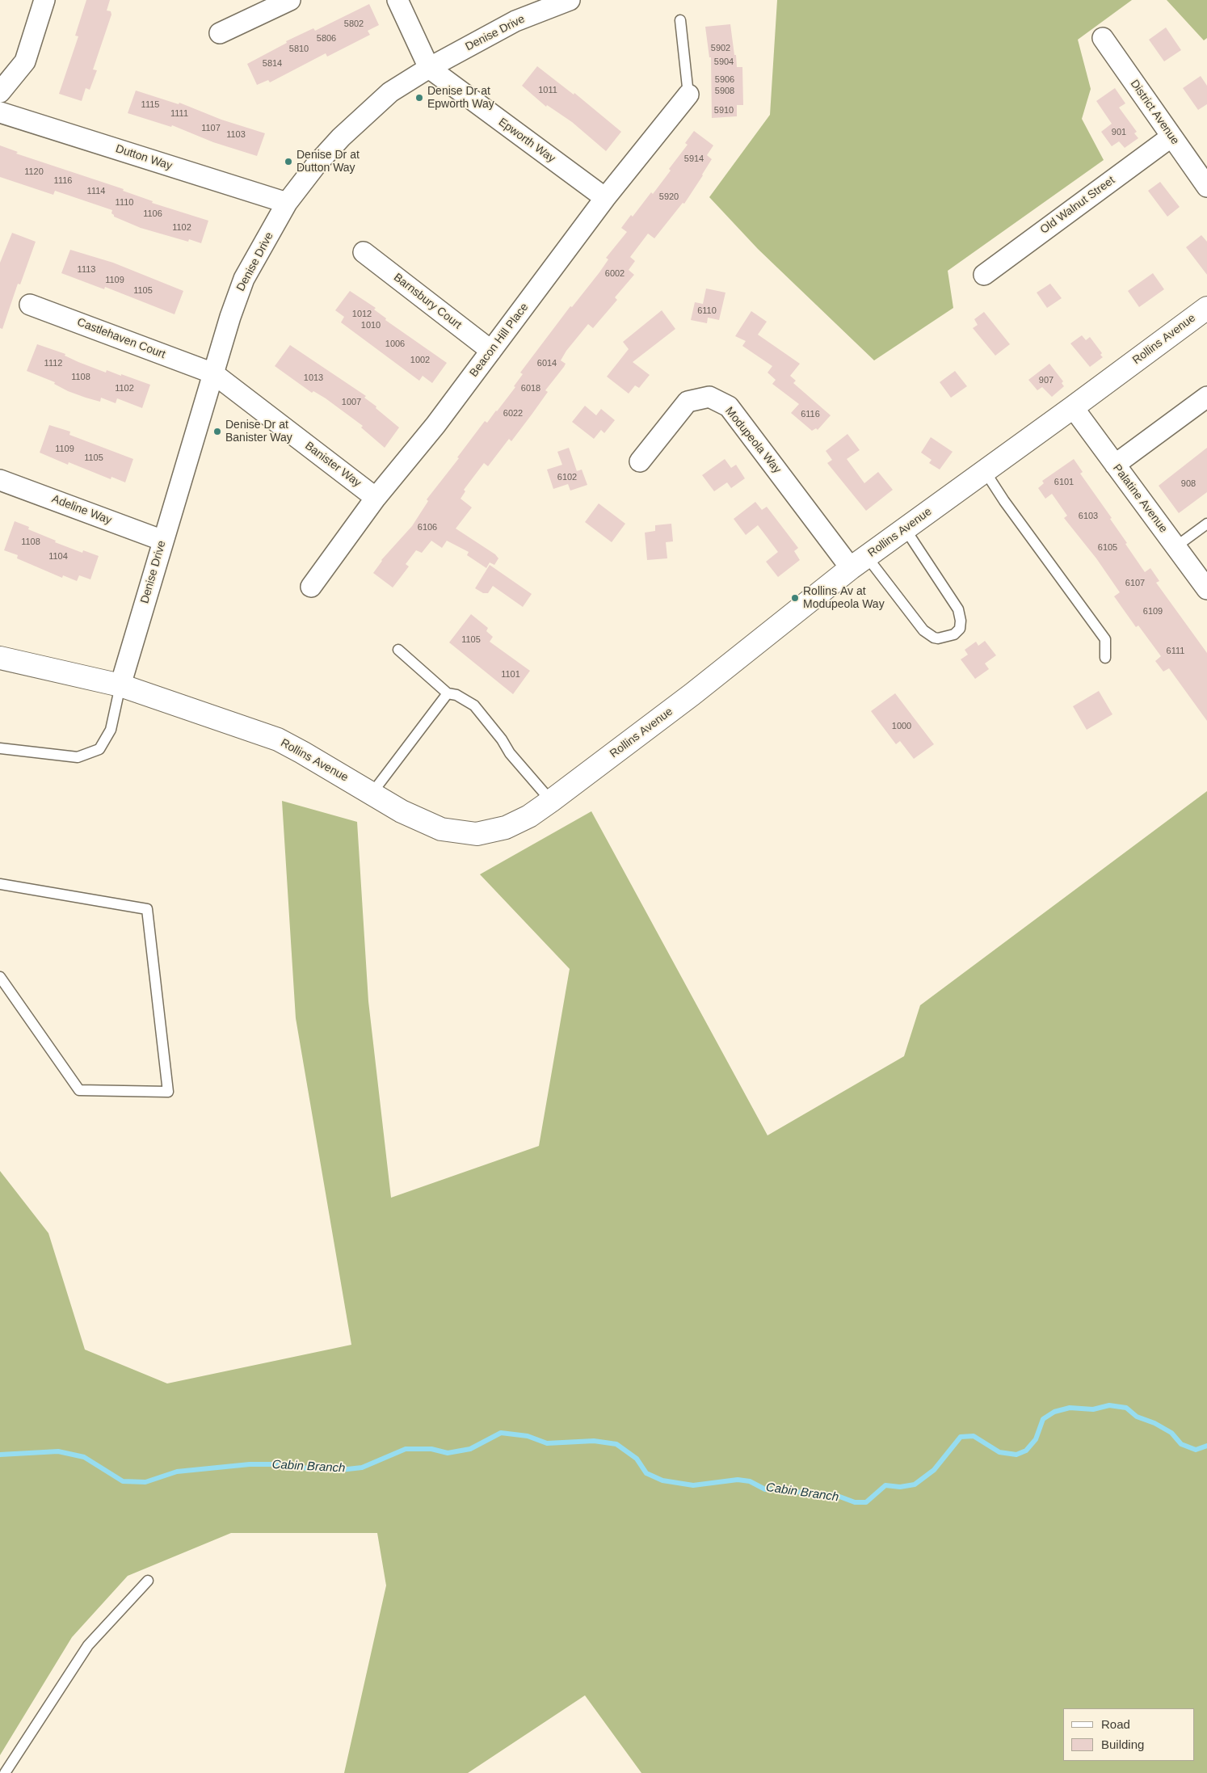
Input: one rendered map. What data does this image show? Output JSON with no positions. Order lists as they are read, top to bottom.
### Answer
{
  "streets": {
    "street": [
      "Denise Drive",
      "District Avenue",
      "Epworth Way",
      "Dutton Way",
      "Old Walnut Street",
      "Barnsbury Court",
      "Castlehaven Court",
      "Rollins Avenue",
      "Beacon Hill Place",
      "Modupeola Way",
      "Banister Way",
      "Palatine Avenue",
      "Adeline Way"
    ]
  },
  "crossings": [
    ["Denise Drive", "Epworth Way"],
    ["Denise Drive", "Dutton Way"],
    ["Denise Drive", "Castlehaven Court"],
    ["Denise Drive", "Rollins Avenue"],
    ["Denise Drive", "Banister Way"],
    ["Denise Drive", "Adeline Way"],
    ["District Avenue", "Old Walnut Street"],
    ["Epworth Way", "Beacon Hill Place"],
    ["Barnsbury Court", "Beacon Hill Place"],
    ["Castlehaven Court", "Banister Way"],
    ["Rollins Avenue", "Modupeola Way"],
    ["Rollins Avenue", "Palatine Avenue"],
    ["Beacon Hill Place", "Banister Way"]
  ],
  "water": ["Cabin Branch"],
  "places": [
    "Denise Dr at Epworth Way",
    "Denise Dr at Dutton Way",
    "Denise Dr at Banister Way",
    "Rollins Av at Modupeola Way"
  ],
  "house_numbers": [
    "5802",
    "5806",
    "5902",
    "5810",
    "5904",
    "5814",
    "5906",
    "1011",
    "5908",
    "1115",
    "5910",
    "1111",
    "1107",
    "901",
    "1103",
    "5914",
    "1120",
    "1116",
    "1114",
    "5920",
    "1110",
    "1106",
    "1102",
    "1113",
    "6002",
    "1109",
    "1105",
    "6110",
    "1012",
    "1010",
    "1006",
    "1002",
    "1112",
    "6014",
    "1108",
    "1013",
    "907",
    "1102",
    "6018",
    "1007",
    "6022",
    "6116",
    "1109",
    "1105",
    "6102",
    "6101",
    "908",
    "6103",
    "6106",
    "1108",
    "6105",
    "1104",
    "6107",
    "6109",
    "1105",
    "6111",
    "1101",
    "1000"
  ],
  "legend": ["Road", "Building"]
}
